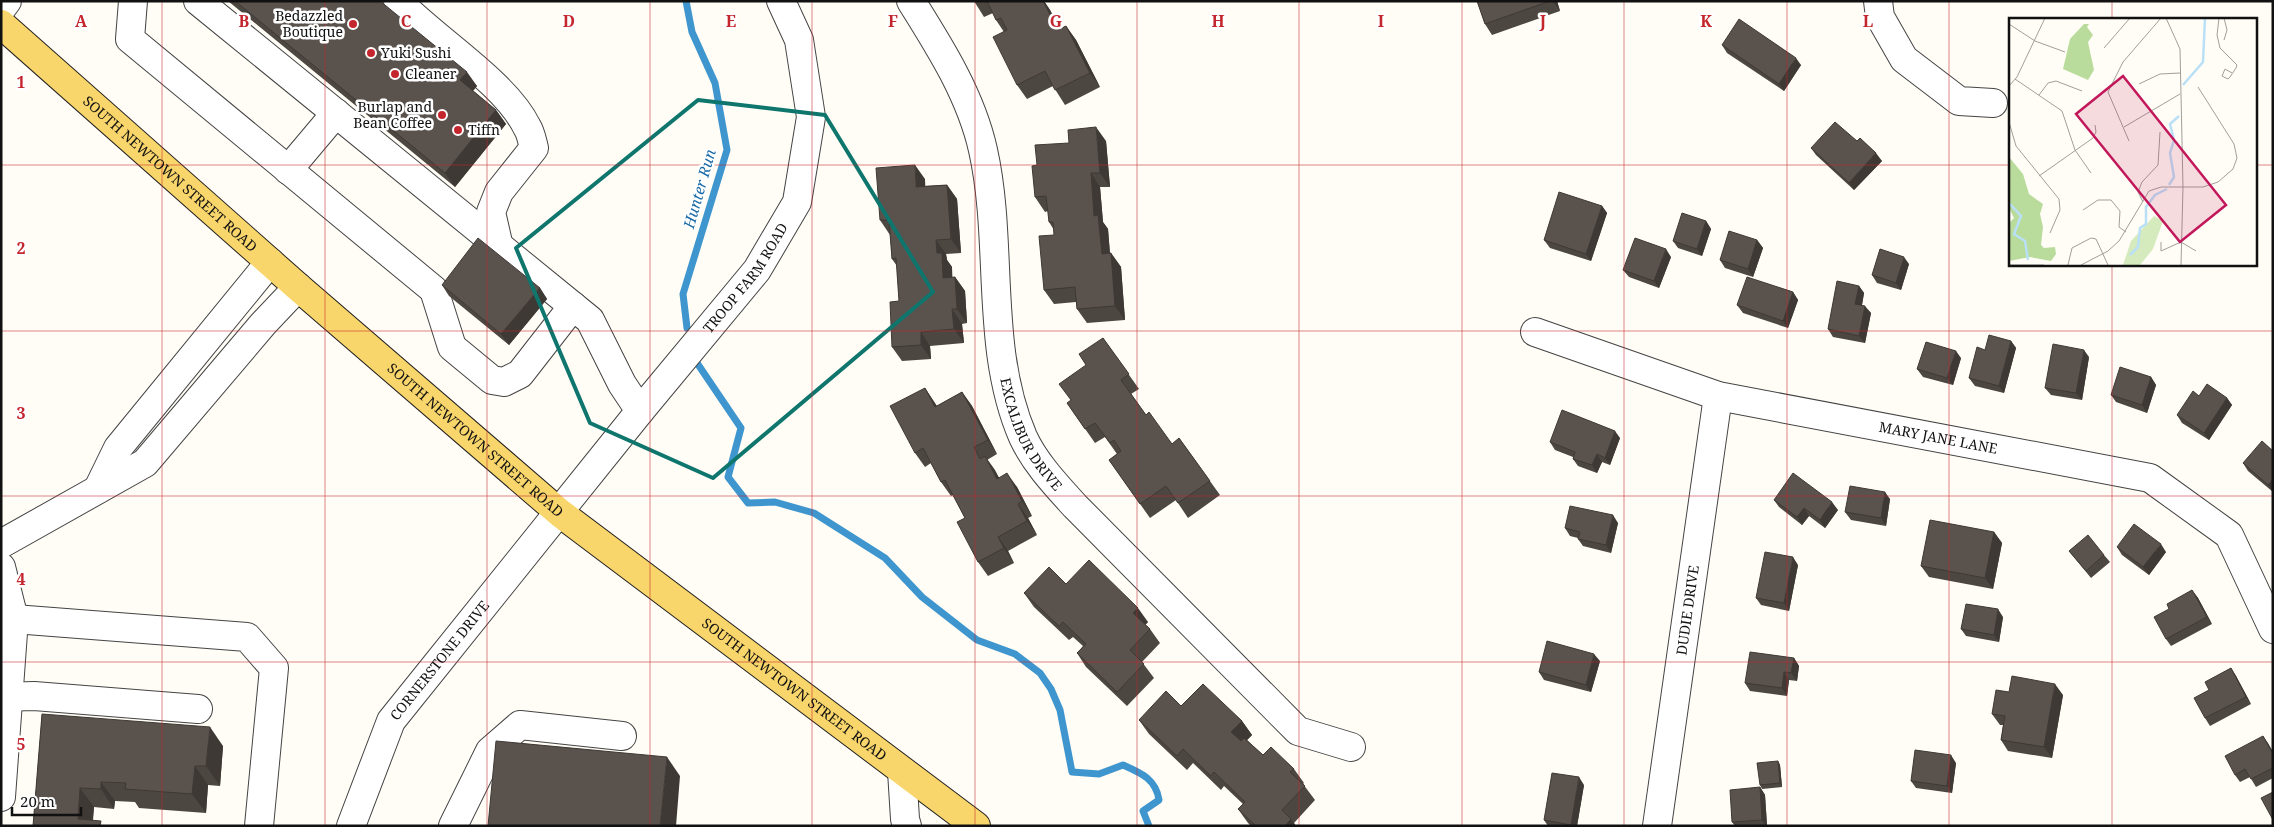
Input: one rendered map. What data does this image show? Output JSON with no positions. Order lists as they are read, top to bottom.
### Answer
{
  "streets": {
    "main road": ["SOUTH NEWTOWN STREET ROAD"],
    "street": [
      "TROOP FARM ROAD",
      "EXCALIBUR DRIVE",
      "MARY JANE LANE",
      "DUDIE DRIVE",
      "CORNERSTONE DRIVE"
    ]
  },
  "crossings": [
    ["SOUTH NEWTOWN STREET ROAD", "TROOP FARM ROAD"],
    ["SOUTH NEWTOWN STREET ROAD", "CORNERSTONE DRIVE"],
    ["TROOP FARM ROAD", "CORNERSTONE DRIVE"],
    ["MARY JANE LANE", "DUDIE DRIVE"]
  ],
  "water": ["Hunter Run"],
  "places": [
    "Bedazzled Boutique",
    "Yuki Sushi",
    "Cleaner",
    "Burlap and Bean Coffee",
    "Tiffn"
  ],
  "scale_bar": "20 m",
  "grid": {
    "columns": [
      "A",
      "B",
      "C",
      "D",
      "E",
      "F",
      "G",
      "H",
      "I",
      "J",
      "K",
      "L"
    ],
    "rows": [
      "1",
      "2",
      "3",
      "4",
      "5"
    ]
  }
}
